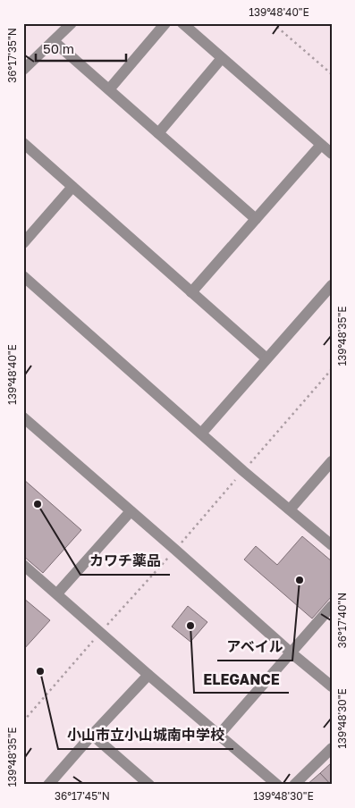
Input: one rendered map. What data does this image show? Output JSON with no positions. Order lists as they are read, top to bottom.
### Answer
{
  "places": [
    "カワチ薬品",
    "アベイル",
    "ELEGANCE",
    "小山市立小山城南中学校"
  ],
  "scale_bar": "50 m",
  "coordinates": [
    "139°48'40\"E",
    "36°17'35\"N",
    "139°48'35\"E",
    "36°17'40\"N",
    "139°48'30\"E",
    "36°17'45\"N"
  ]
}
